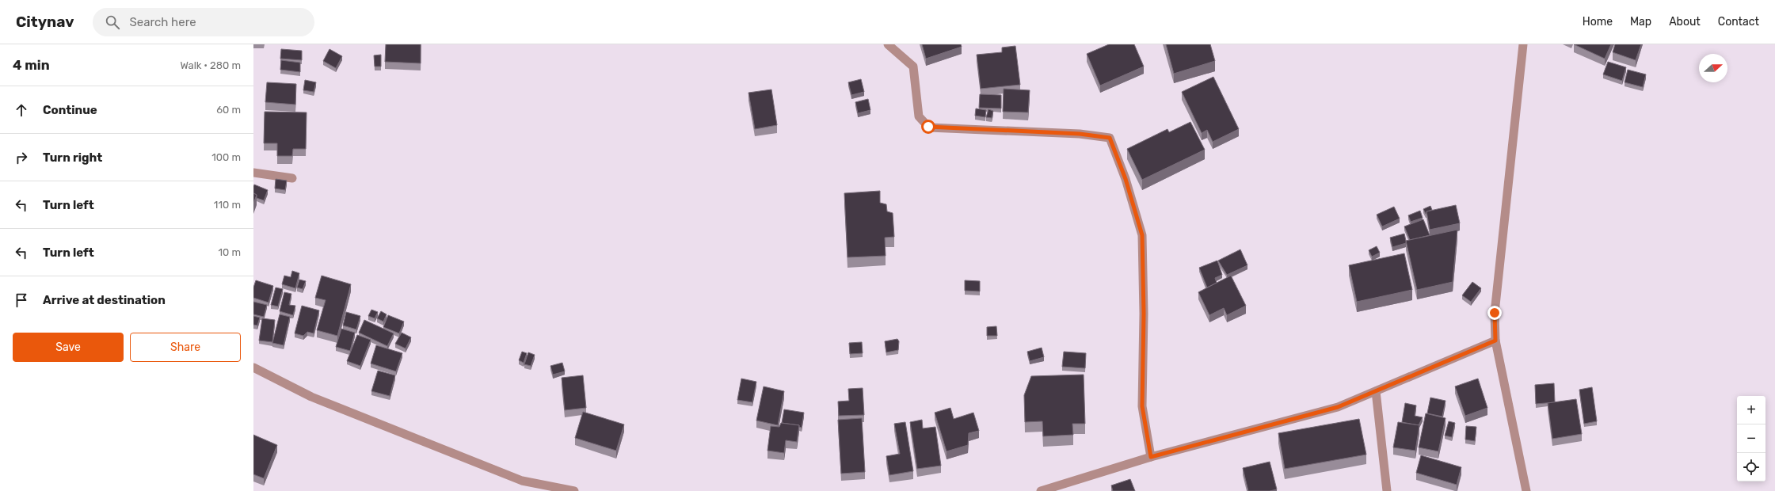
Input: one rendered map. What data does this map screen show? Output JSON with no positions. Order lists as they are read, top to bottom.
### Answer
{
  "north": "right",
  "page": {
    "header": "Citynav",
    "search": "Search here",
    "nav": [
      "Home",
      "Map",
      "About",
      "Contact"
    ],
    "heading": ["4 min", "Walk · 280 m"],
    "list": [
      ["Continue", "60 m"],
      ["Turn right", "100 m"],
      ["Turn left", "110 m"],
      ["Turn left", "10 m"],
      "Arrive at destination"
    ],
    "buttons": ["Save", "Share"],
    "map_buttons": ["+", "−"]
  }
}
